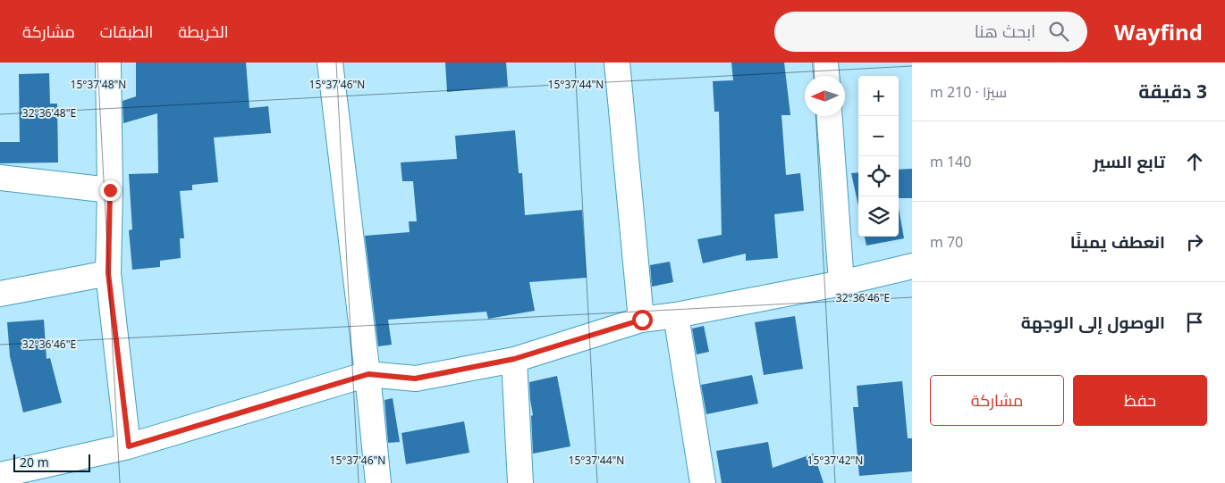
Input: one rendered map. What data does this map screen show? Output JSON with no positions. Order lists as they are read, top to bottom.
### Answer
{
  "scale_bar": "20 m",
  "north": "left",
  "page": {
    "header": "Wayfind",
    "search": "ابحث هنا",
    "nav": ["الخريطة", "الطبقات", "مشاركة"],
    "heading": ["3 دقيقة", "سيرًا · 210 m"],
    "map_buttons": ["+", "−"],
    "list": [
      ["تابع السير", "140 m"],
      ["انعطف يمينًا", "70 m"],
      "الوصول إلى الوجهة"
    ],
    "buttons": ["حفظ", "مشاركة"],
    "scale": "20 m"
  },
  "coordinates": [
    "15°37'48\"N",
    "15°37'46\"N",
    "15°37'44\"N",
    "32°36'48\"E",
    "32°36'46\"E",
    "15°37'42\"N"
  ]
}
